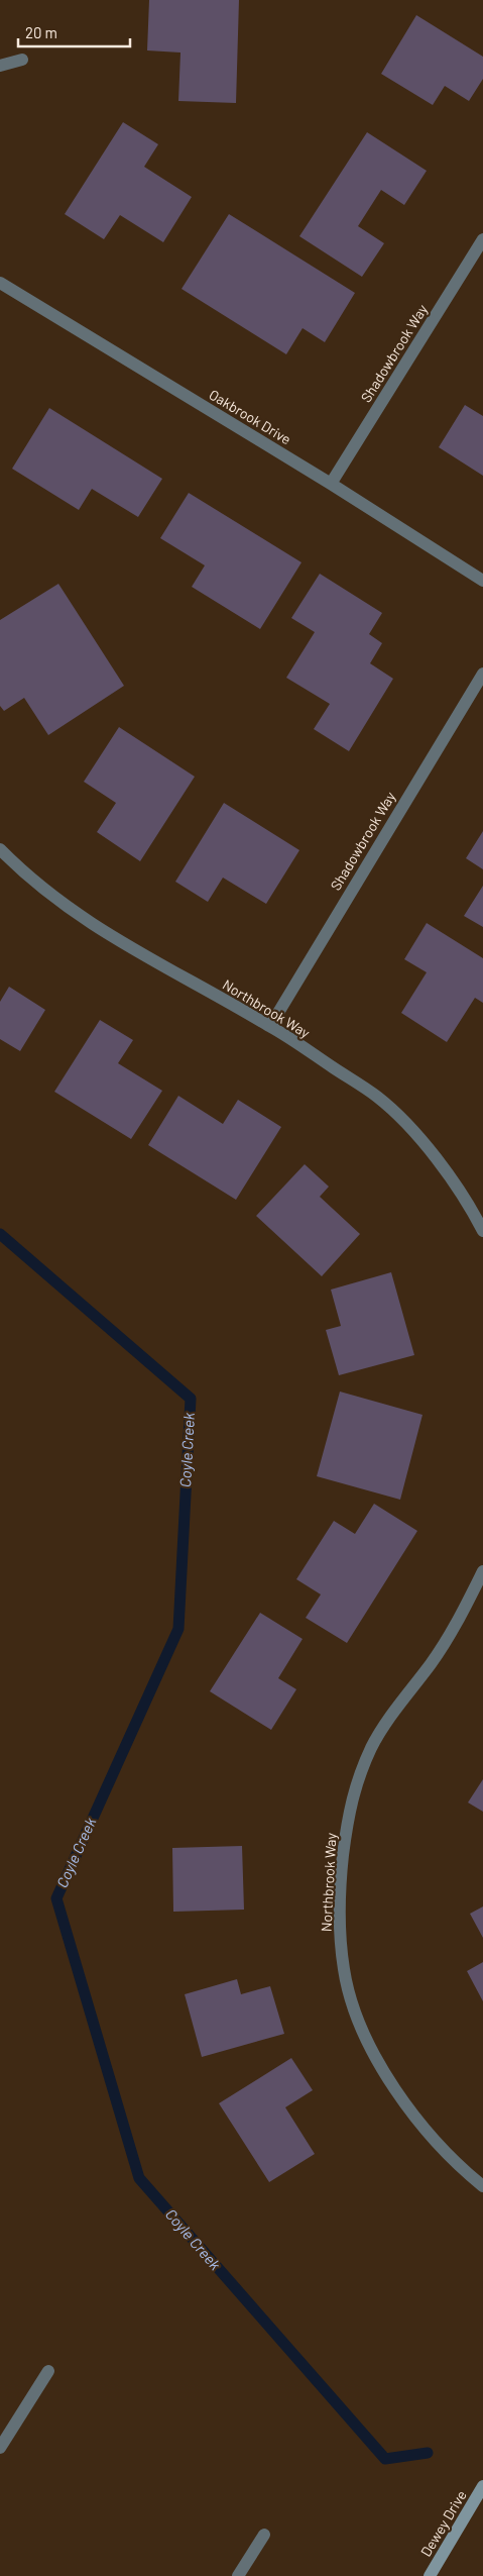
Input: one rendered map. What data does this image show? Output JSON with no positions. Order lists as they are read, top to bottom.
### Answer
{
  "streets": {
    "main road": ["Dewey Drive"],
    "street": ["Shadowbrook Way", "Oakbrook Drive", "Northbrook Way"]
  },
  "crossings": [
    ["Shadowbrook Way", "Oakbrook Drive"],
    ["Shadowbrook Way", "Northbrook Way"]
  ],
  "water": ["Coyle Creek"],
  "scale_bar": "20 m"
}
